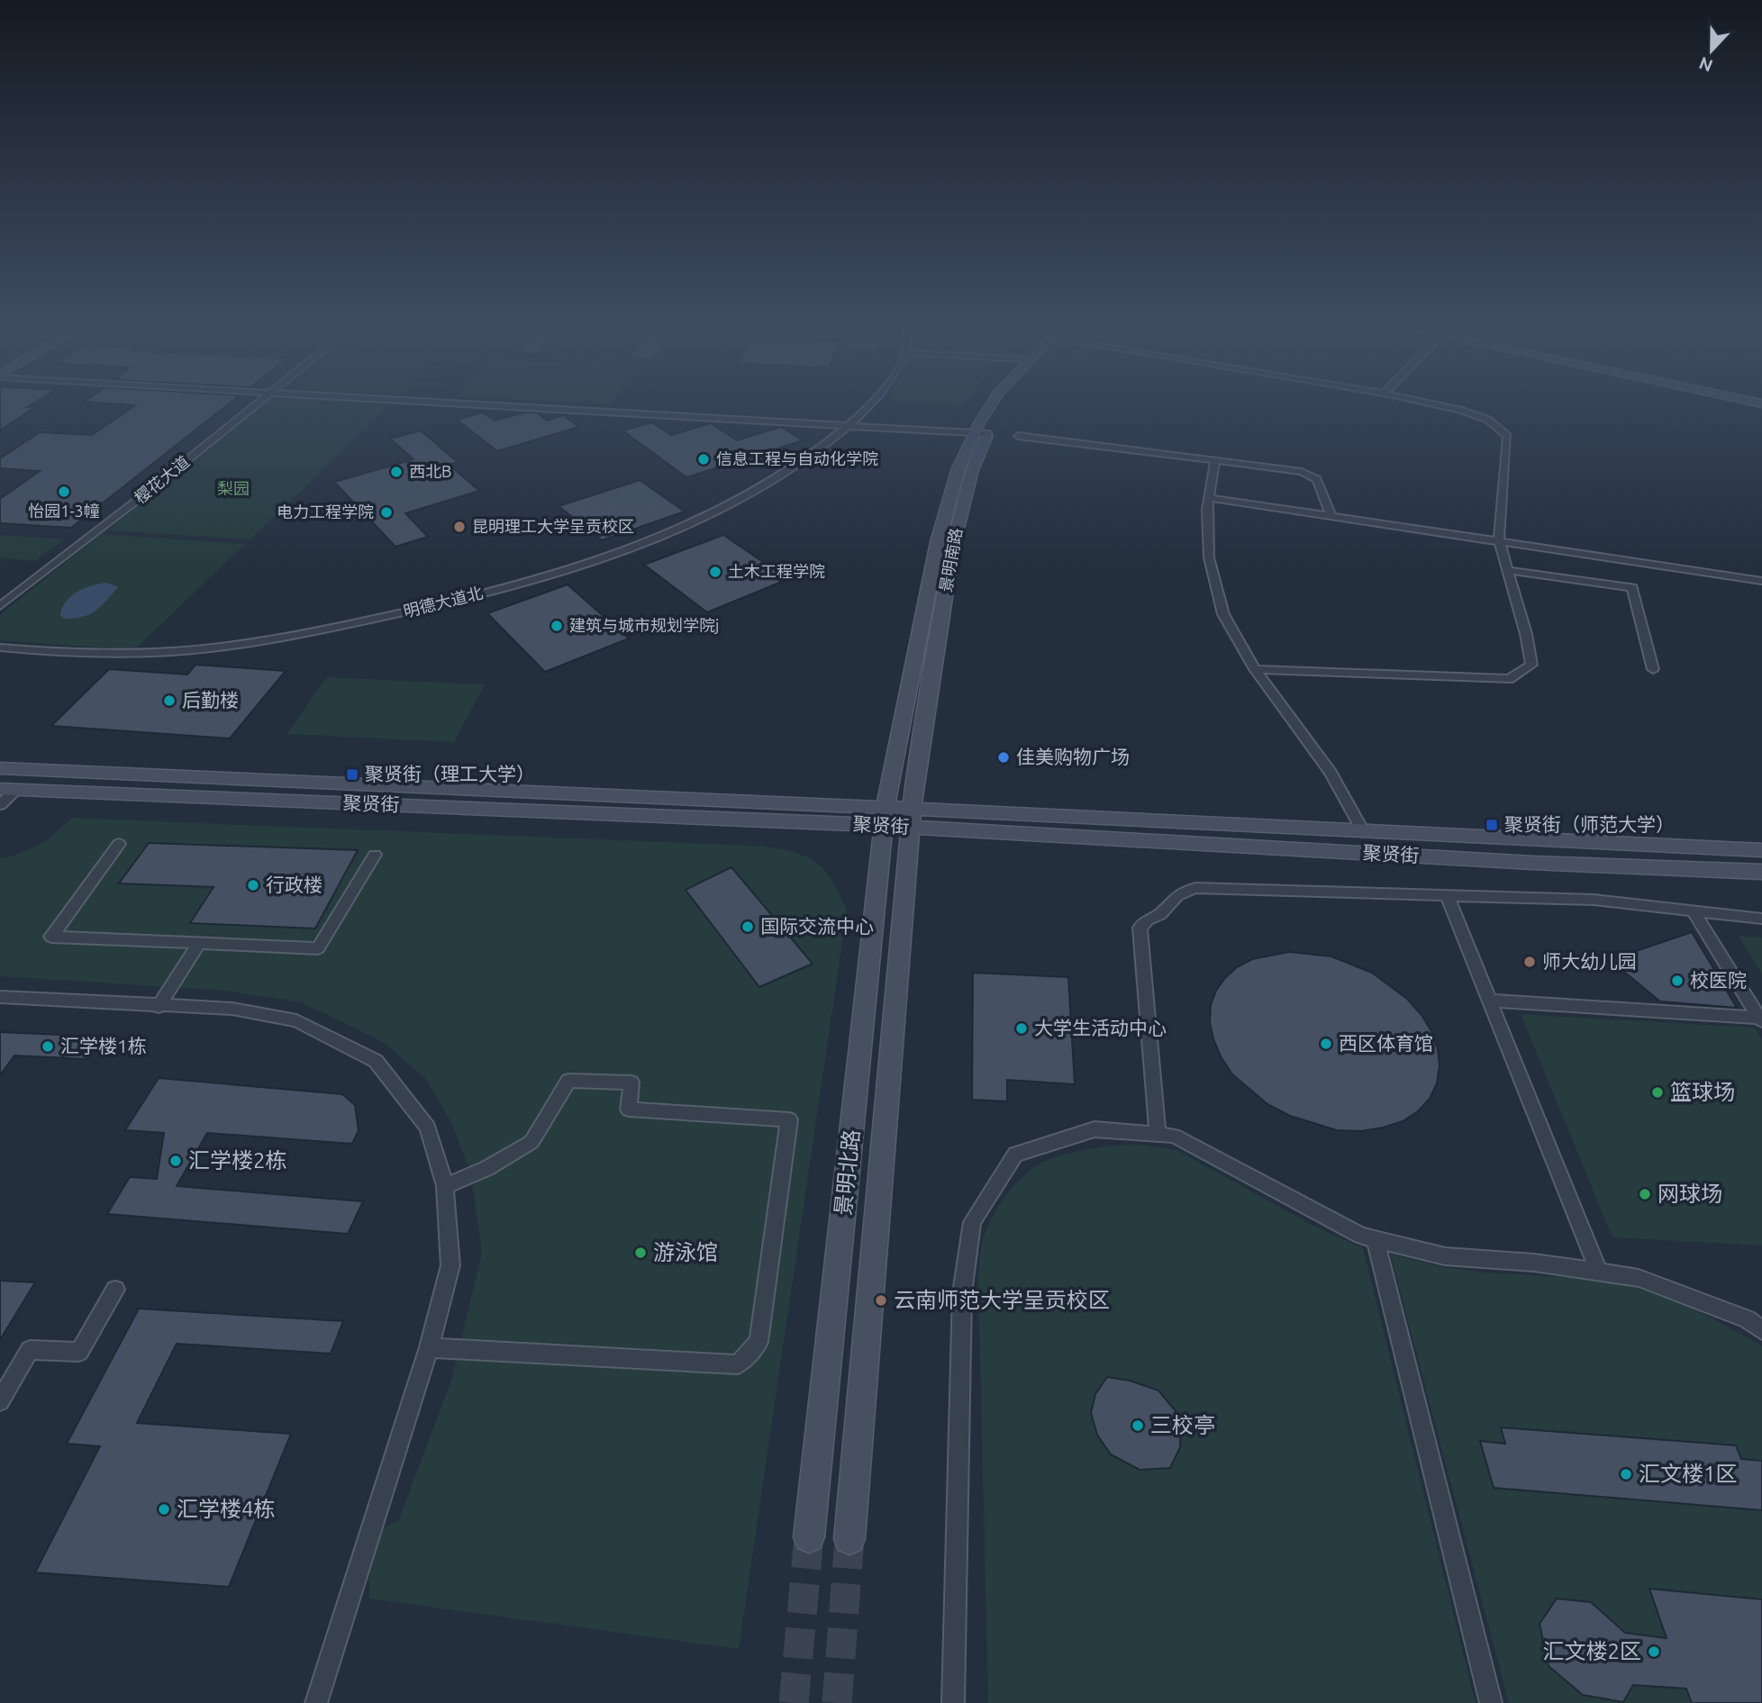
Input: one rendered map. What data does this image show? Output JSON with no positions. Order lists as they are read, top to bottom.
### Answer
{
  "streets": {
    "main road": ["景明南路", "聚贤街", "景明北路"],
    "street": ["樱花大道", "明德大道北"]
  },
  "crossings": [
    ["景明南路", "聚贤街"],
    ["景明南路", "景明北路"],
    ["聚贤街", "景明北路"]
  ],
  "parks": ["梨园"],
  "places": {
    "other": [
      "信息工程与自动化学院",
      "西北B",
      "怡园1-3幢",
      "电力工程学院",
      "昆明理工大学呈贡校区",
      "土木工程学院",
      "建筑与城市规划学院j",
      "后勤楼",
      "佳美购物广场",
      "行政楼",
      "国际交流中心",
      "师大幼儿园",
      "校医院",
      "大学生活动中心",
      "西区体育馆",
      "汇学楼1栋",
      "篮球场",
      "汇学楼2栋",
      "网球场",
      "游泳馆",
      "云南师范大学呈贡校区",
      "三校亭",
      "汇文楼1区",
      "汇学楼4栋",
      "汇文楼2区"
    ],
    "transit": ["聚贤街（理工大学）", "聚贤街（师范大学）"]
  },
  "north": "bottom"
}
